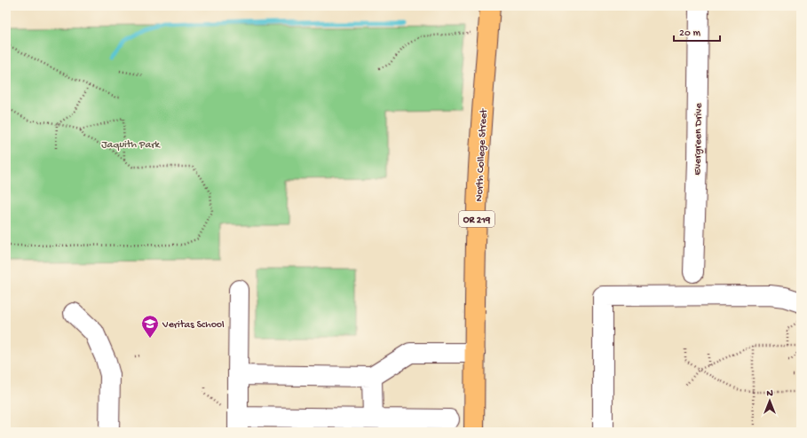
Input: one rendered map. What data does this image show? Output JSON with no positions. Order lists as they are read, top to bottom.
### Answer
{
  "streets": {
    "main road": ["North College Street", "OR 219"],
    "street": ["Evergreen Drive"]
  },
  "parks": ["Jaquith Park"],
  "places": {
    "school or university": ["Veritas School"]
  },
  "scale_bar": "20 m",
  "north": "top"
}
